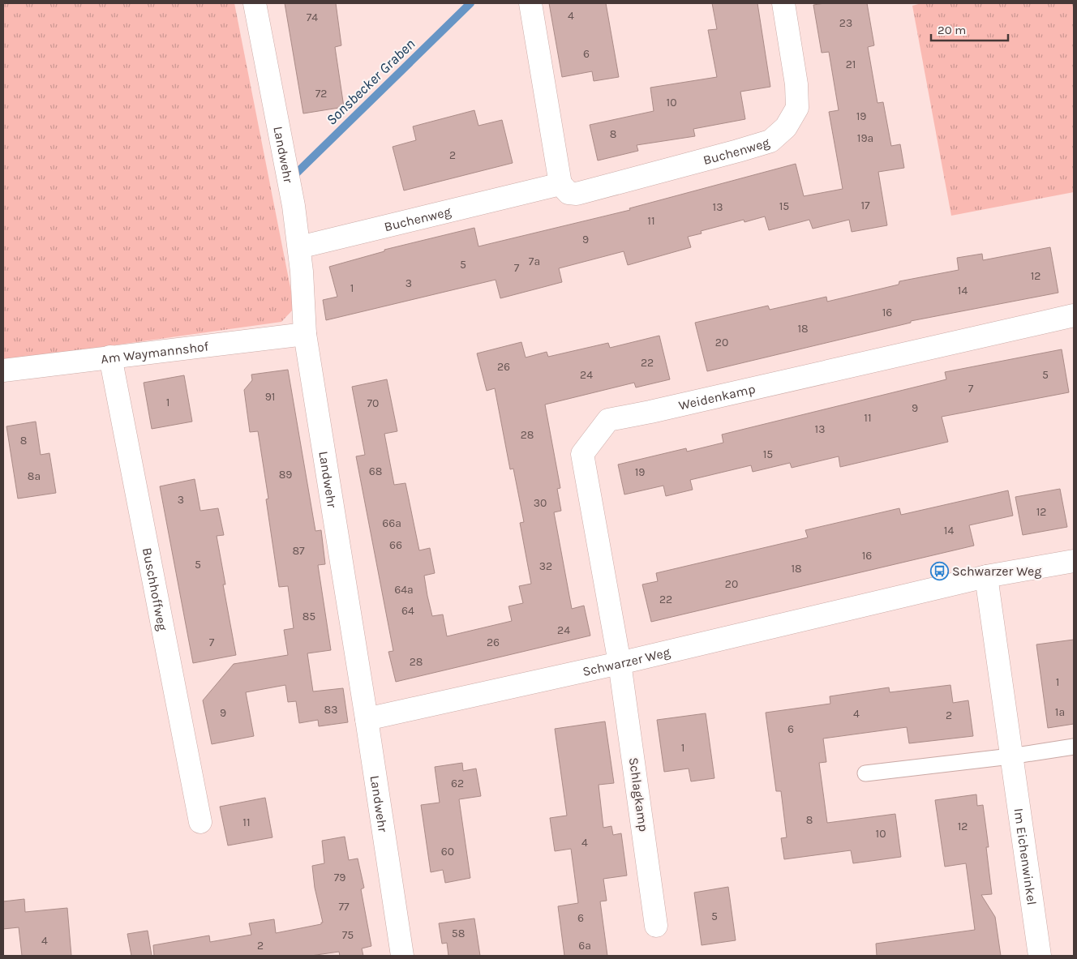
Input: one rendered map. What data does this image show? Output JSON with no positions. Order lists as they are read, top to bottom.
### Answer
{
  "streets": {
    "street": [
      "Buchenweg",
      "Landwehr",
      "Am Waymannshof",
      "Weidenkamp",
      "Buschhoffweg",
      "Schwarzer Weg",
      "Schlagkamp",
      "Im Eichenwinkel"
    ]
  },
  "crossings": [
    ["Buchenweg", "Landwehr"],
    ["Landwehr", "Am Waymannshof"],
    ["Landwehr", "Schwarzer Weg"],
    ["Am Waymannshof", "Buschhoffweg"],
    ["Weidenkamp", "Schwarzer Weg"],
    ["Weidenkamp", "Schlagkamp"],
    ["Schwarzer Weg", "Schlagkamp"],
    ["Schwarzer Weg", "Im Eichenwinkel"]
  ],
  "water": ["Sonsbecker Graben"],
  "places": {
    "bus stop": ["Schwarzer Weg"]
  },
  "house_numbers": [
    "4",
    "74",
    "23",
    "6",
    "21",
    "72",
    "10",
    "19",
    "8",
    "19a",
    "2",
    "17",
    "15",
    "13",
    "11",
    "9",
    "7a",
    "5",
    "7",
    "12",
    "3",
    "1",
    "14",
    "16",
    "18",
    "20",
    "22",
    "26",
    "24",
    "5",
    "7",
    "91",
    "1",
    "70",
    "9",
    "11",
    "13",
    "28",
    "8",
    "15",
    "68",
    "19",
    "89",
    "8a",
    "3",
    "30",
    "12",
    "66a",
    "14",
    "66",
    "87",
    "16",
    "5",
    "32",
    "18",
    "20",
    "64a",
    "22",
    "64",
    "85",
    "24",
    "7",
    "26",
    "28",
    "1",
    "83",
    "1a",
    "9",
    "4",
    "2",
    "6",
    "1",
    "62",
    "8",
    "11",
    "12",
    "10",
    "4",
    "60",
    "79",
    "77",
    "5",
    "6",
    "58",
    "75",
    "4",
    "2",
    "6a"
  ],
  "scale_bar": "20 m"
}
